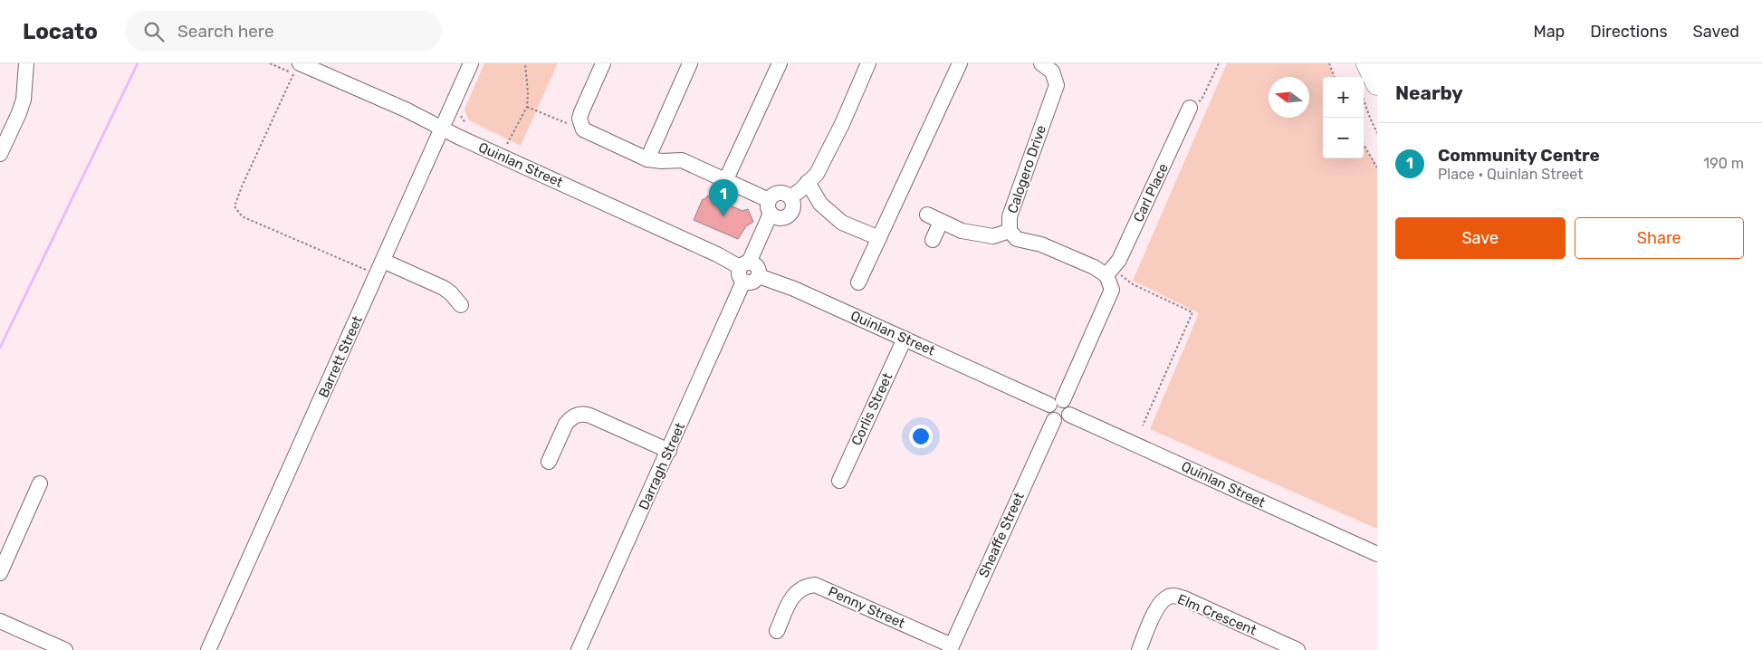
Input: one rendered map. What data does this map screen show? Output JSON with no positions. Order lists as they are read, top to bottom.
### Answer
{
  "streets": {
    "street": [
      "Quinlan Street",
      "Calogero Drive",
      "Carl Place",
      "Barrett Street",
      "Corlis Street",
      "Darragh Street",
      "Sheaffe Street",
      "Penny Street",
      "Elm Crescent"
    ]
  },
  "crossings": [
    ["Quinlan Street", "Barrett Street"],
    ["Quinlan Street", "Corlis Street"],
    ["Quinlan Street", "Darragh Street"],
    ["Quinlan Street", "Sheaffe Street"],
    ["Calogero Drive", "Carl Place"],
    ["Sheaffe Street", "Penny Street"]
  ],
  "north": "left",
  "page": {
    "header": "Locato",
    "search": "Search here",
    "nav": ["Map", "Directions", "Saved"],
    "heading": "Nearby",
    "map_buttons": ["+", "−"],
    "list": [
      {
        "mark": "1",
        "name": "Community Centre",
        "note": "Place · Quinlan Street",
        "value": "190 m"
      }
    ],
    "pins": "1",
    "buttons": ["Save", "Share"]
  }
}
